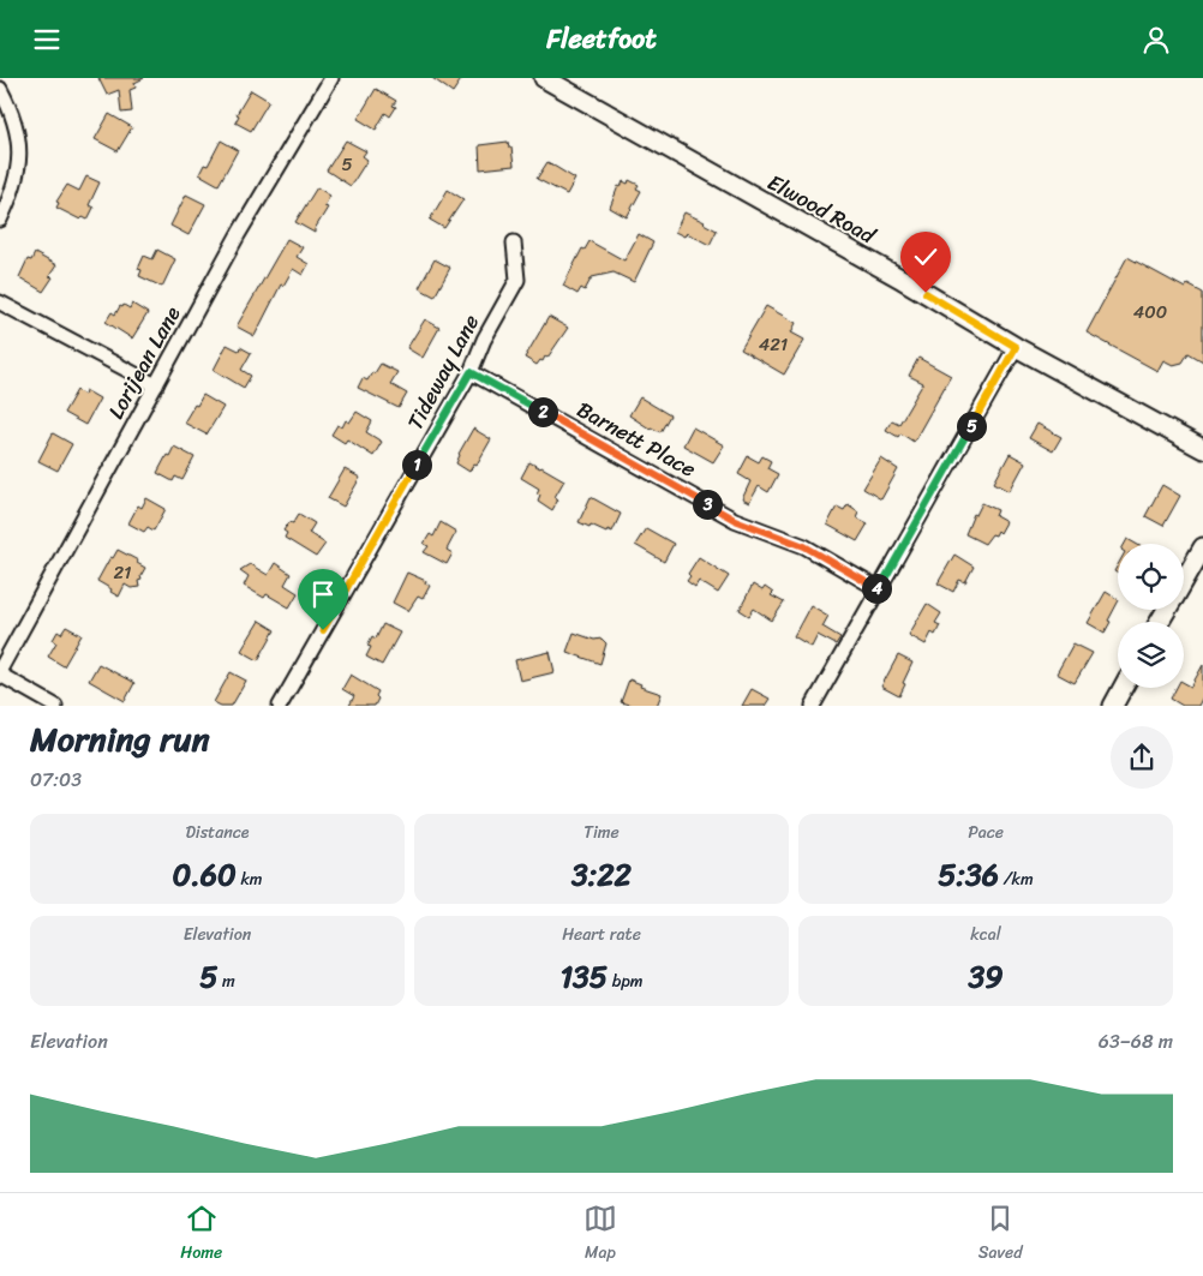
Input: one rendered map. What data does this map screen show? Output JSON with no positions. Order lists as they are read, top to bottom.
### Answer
{
  "streets": {
    "main road": ["Elwood Road"],
    "street": ["Lorijean Lane", "Tideway Lane", "Barnett Place"]
  },
  "crossings": [
    ["Tideway Lane", "Barnett Place"]
  ],
  "house_numbers": [
    "5",
    "400",
    "421",
    "21"
  ],
  "page": {
    "header": "Fleetfoot",
    "pins": [
      "2",
      "5",
      "1",
      "3",
      "4"
    ],
    "heading": ["Morning run", "07:03"],
    "stats": [
      ["Distance", "0.60 km"],
      ["Time", "3:22"],
      ["Pace", "5:36 /km"],
      ["Elevation", "5 m"],
      ["Heart rate", "135 bpm"],
      ["kcal", "39"]
    ],
    "chart": ["Elevation", "63–68 m"],
    "tabs": ["Home", "Map", "Saved"]
  }
}
